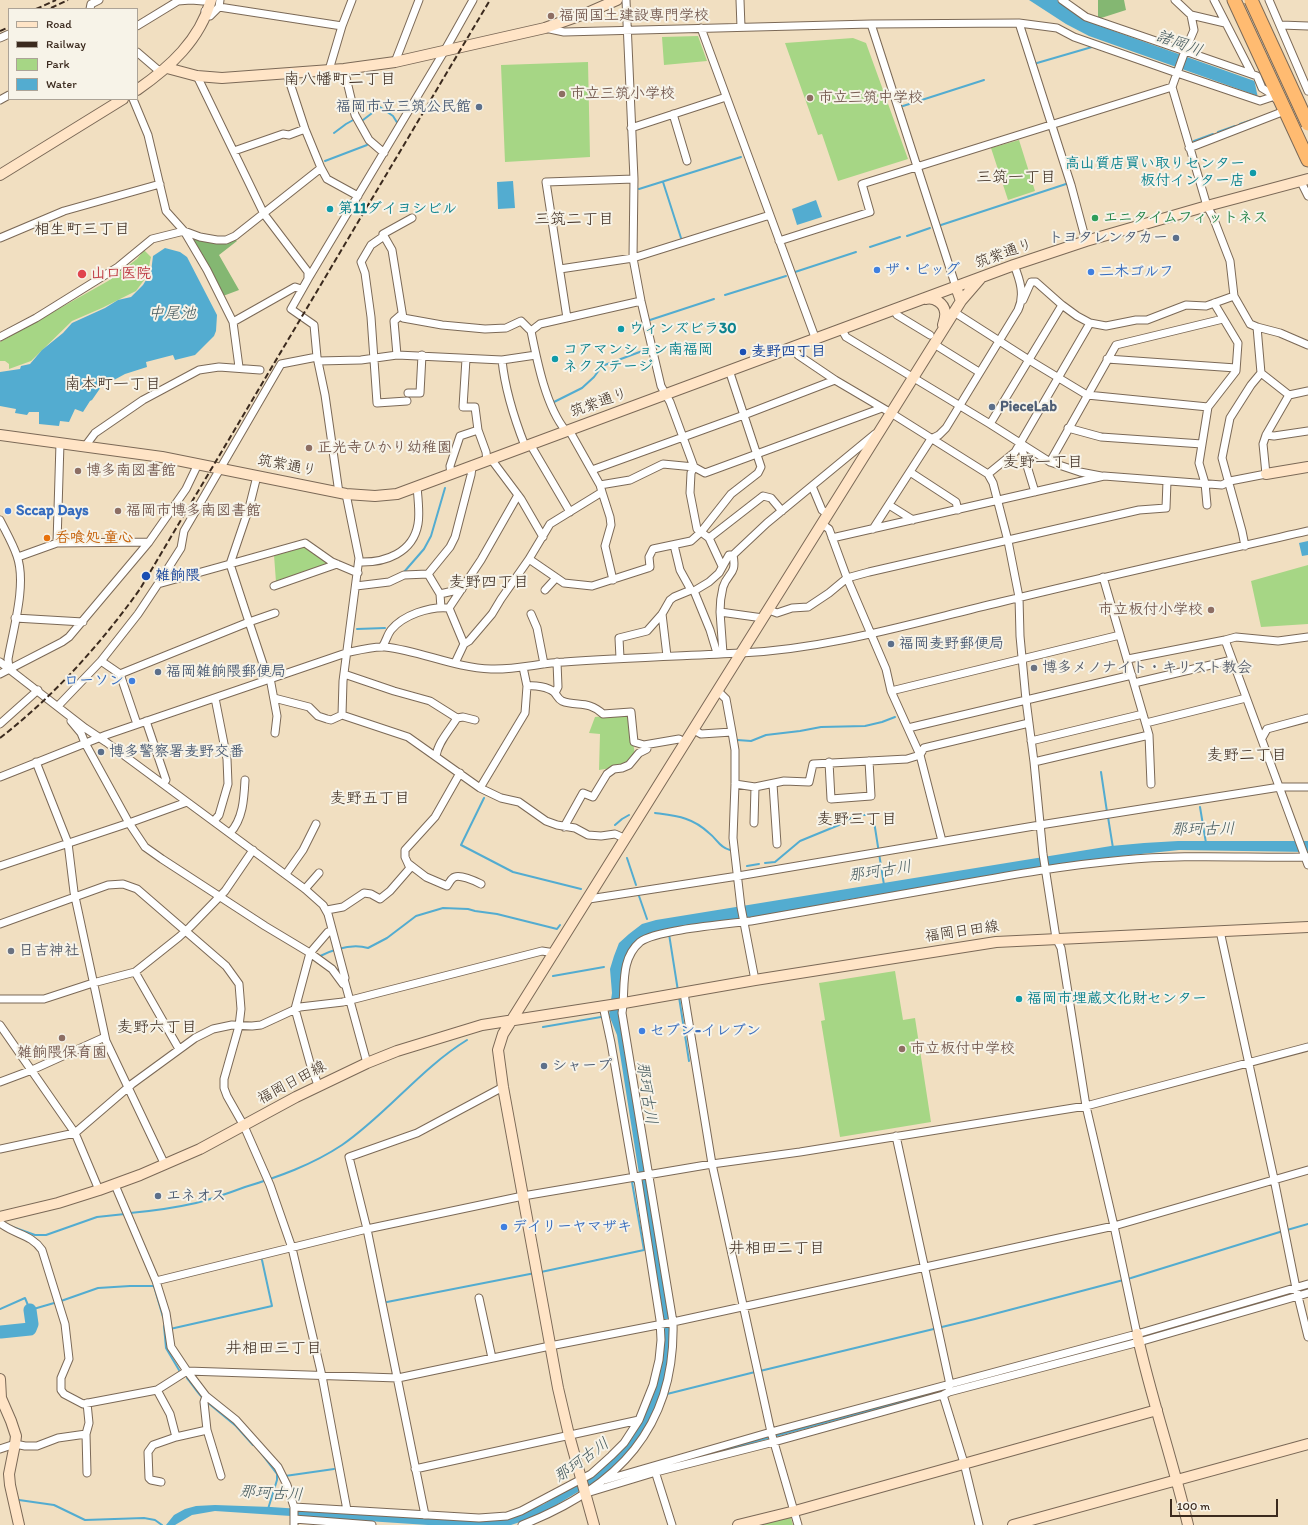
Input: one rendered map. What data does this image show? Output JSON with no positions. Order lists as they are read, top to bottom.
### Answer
{
  "streets": {
    "street": ["筑紫通り", "福岡日田線"]
  },
  "districts": [
    "南八幡町二丁目",
    "三筑一丁目",
    "三筑二丁目",
    "相生町三丁目",
    "南本町一丁目",
    "麦野一丁目",
    "麦野四丁目",
    "麦野二丁目",
    "麦野五丁目",
    "麦野三丁目",
    "麦野六丁目",
    "井相田二丁目",
    "井相田三丁目"
  ],
  "water": ["諸岡川", "中尾池", "那珂古川"],
  "places": [
    "福岡国土建設専門学校",
    "市立三筑小学校",
    "市立三筑中学校",
    "福岡市立三筑公民館",
    "高山質店買い取りセンター 板付インター店",
    "第11ダイヨシビル",
    "エニタイムフィットネス",
    "トヨタレンタカー",
    "ザ・ビッグ",
    "二木ゴルフ",
    "山口医院",
    "ウィンズビラ30",
    "麦野四丁目",
    "コアマンション南福岡 ネクステージ",
    "PieceLab",
    "正光寺ひかり幼稚園",
    "博多南図書館",
    "Sccap Days",
    "福岡市博多南図書館",
    "呑喰処 童心",
    "雑餉隈",
    "市立板付小学校",
    "福岡麦野郵便局",
    "博多メノナイト・キリスト教会",
    "福岡雑餉隈郵便局",
    "ローソン",
    "博多警察署麦野交番",
    "日吉神社",
    "福岡市埋蔵文化財センター",
    "セブン-イレブン",
    "雑餉隈保育園",
    "市立板付中学校",
    "シャープ",
    "エネオス",
    "デイリーヤマザキ"
  ],
  "legend": [
    "Road",
    "Railway",
    "Park",
    "Water"
  ],
  "scale_bar": "100 m"
}
